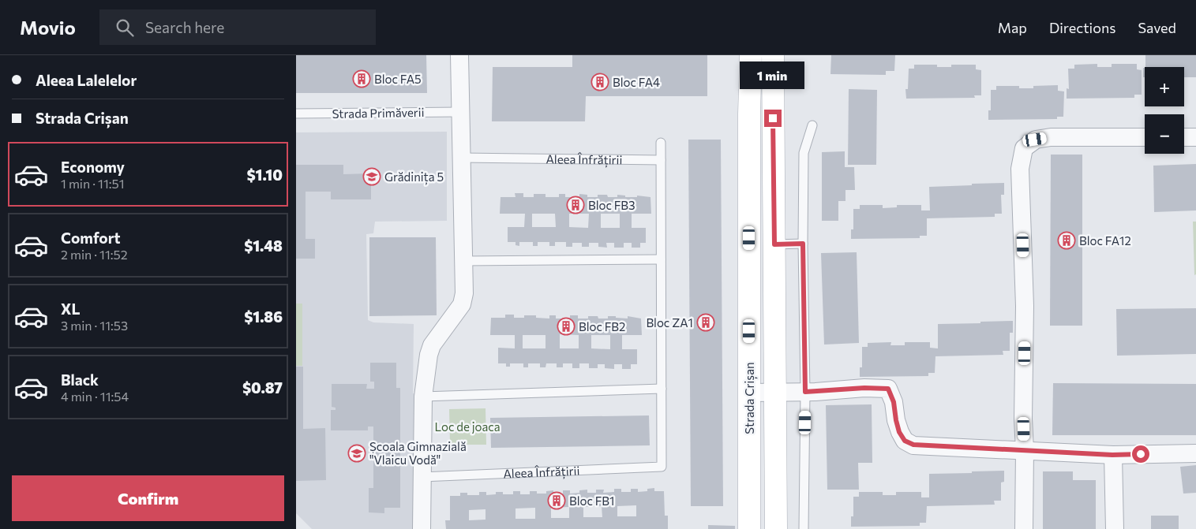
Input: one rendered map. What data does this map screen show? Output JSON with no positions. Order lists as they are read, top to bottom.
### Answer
{
  "streets": {
    "main road": ["Strada Crișan"],
    "lane": ["Strada Primăverii", "Aleea Înfrățirii"]
  },
  "parks": ["Loc de joaca"],
  "places": {
    "building": [
      "Bloc FA5",
      "Bloc FA4",
      "Bloc FB3",
      "Bloc FA12",
      "Bloc ZA1",
      "Bloc FB2",
      "Bloc FB1"
    ],
    "school or university": ["Grădinița 5", "Școala Gimnazială \"Vlaicu Vodă\""]
  },
  "page": {
    "header": "Movio",
    "search": "Search here",
    "nav": ["Map", "Directions", "Saved"],
    "banner": ["Aleea Lalelelor", "Strada Crișan"],
    "bubble": "1 min",
    "map_buttons": ["+", "−"],
    "list": [
      {
        "name": "Economy",
        "note": "1 min · 11:51",
        "value": "$1.10"
      },
      {
        "name": "Comfort",
        "note": "2 min · 11:52",
        "value": "$1.48"
      },
      {
        "name": "XL",
        "note": "3 min · 11:53",
        "value": "$1.86"
      },
      {
        "name": "Black",
        "note": "4 min · 11:54",
        "value": "$0.87"
      }
    ],
    "buttons": "Confirm"
  }
}
